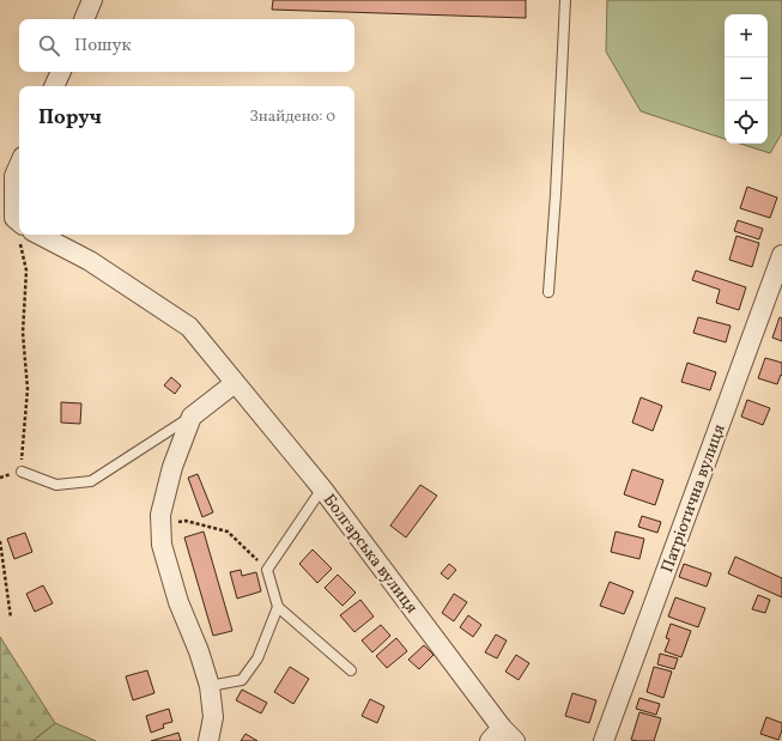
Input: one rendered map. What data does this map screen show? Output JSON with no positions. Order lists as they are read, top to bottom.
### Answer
{
  "streets": {
    "street": ["Патріотична вулиця", "Болгарська вулиця"]
  },
  "page": {
    "map_buttons": ["+", "−"],
    "search": "Пошук",
    "heading": ["Поруч", "Знайдено: 0"]
  }
}
